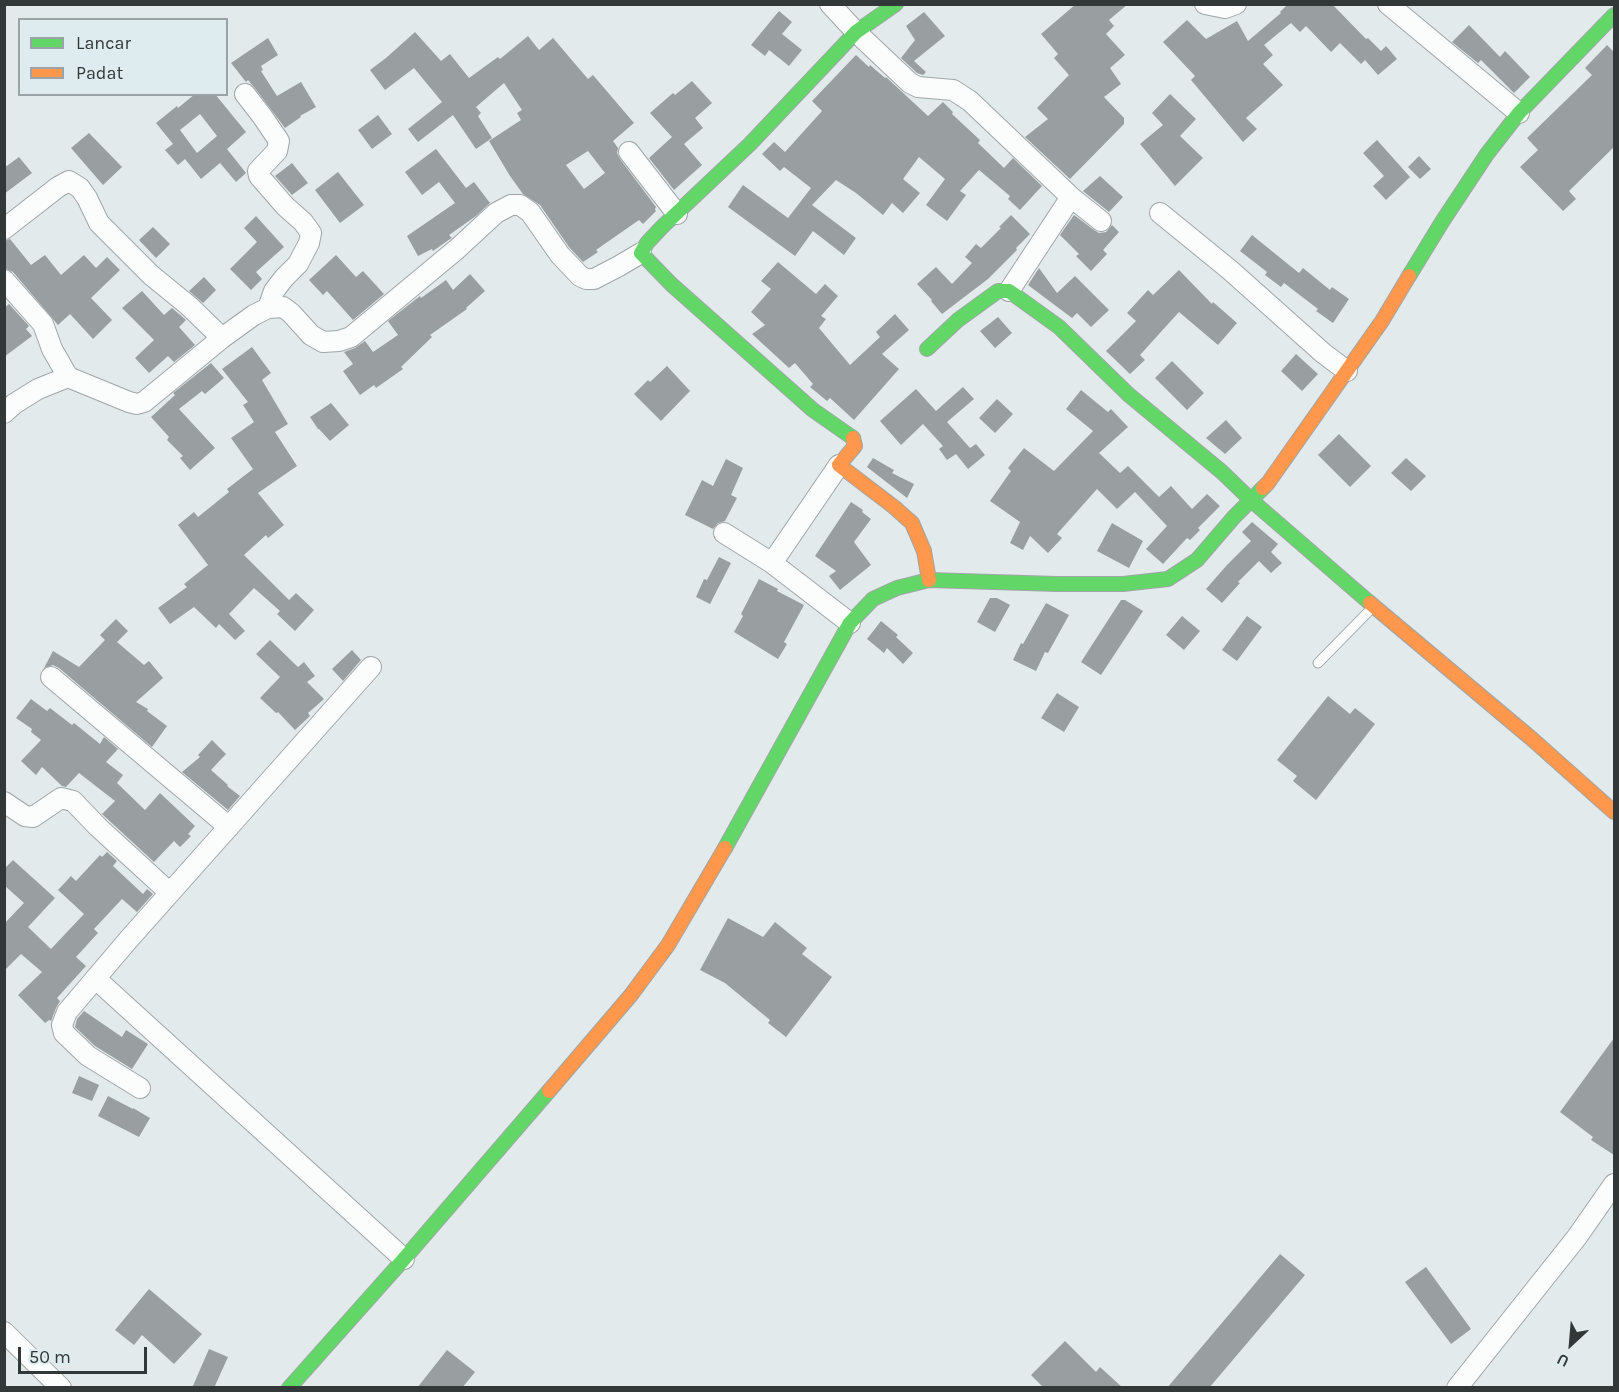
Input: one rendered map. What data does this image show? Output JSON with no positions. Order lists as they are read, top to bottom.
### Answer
{
  "legend": ["Lancar", "Padat"],
  "scale_bar": "50 m",
  "north": "bottom left"
}
